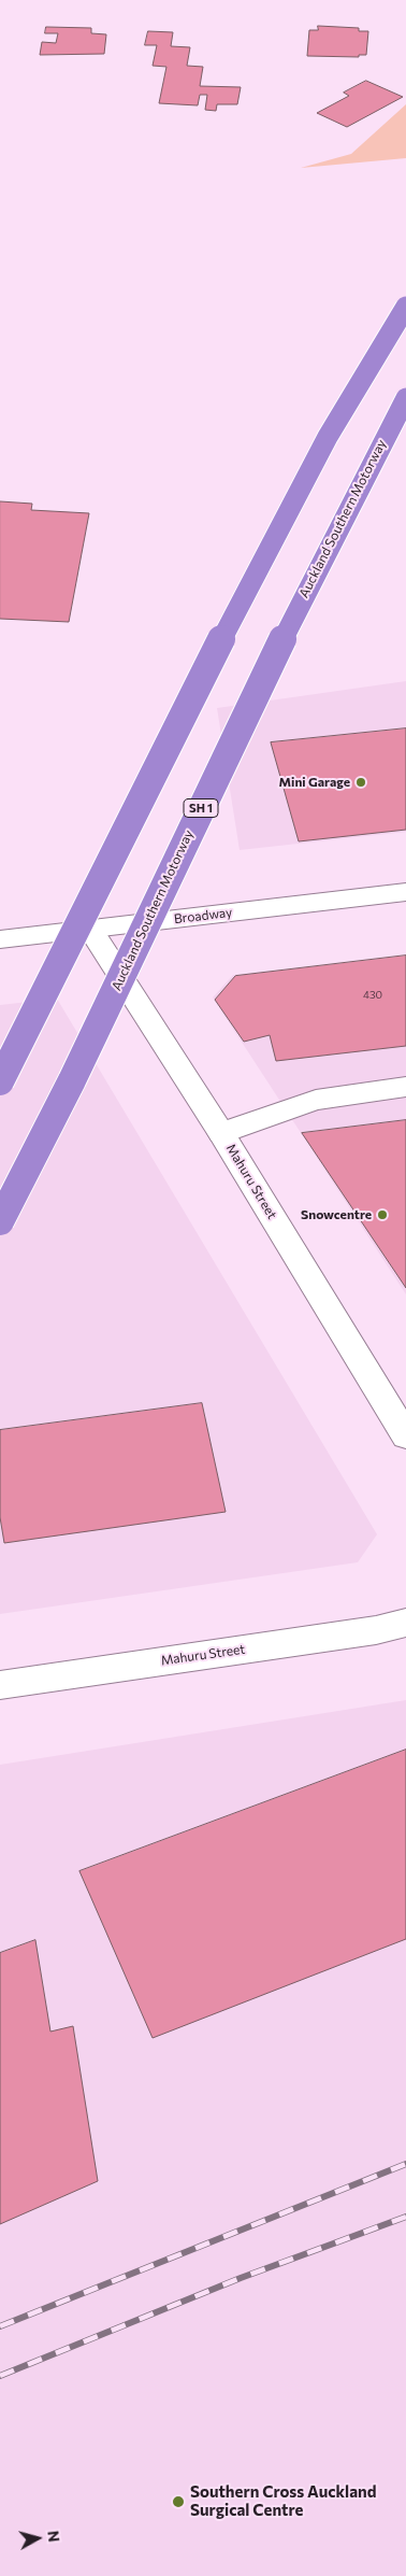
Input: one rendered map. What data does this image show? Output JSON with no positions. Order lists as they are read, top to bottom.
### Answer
{
  "streets": {
    "highway": ["Auckland Southern Motorway", "SH 1"],
    "street": ["Broadway", "Mahuru Street"]
  },
  "crossings": [
    ["Broadway", "Mahuru Street"]
  ],
  "places": ["Mini Garage", "Snowcentre", "Southern Cross Auckland Surgical Centre"],
  "house_numbers": ["430"],
  "north": "right"
}
